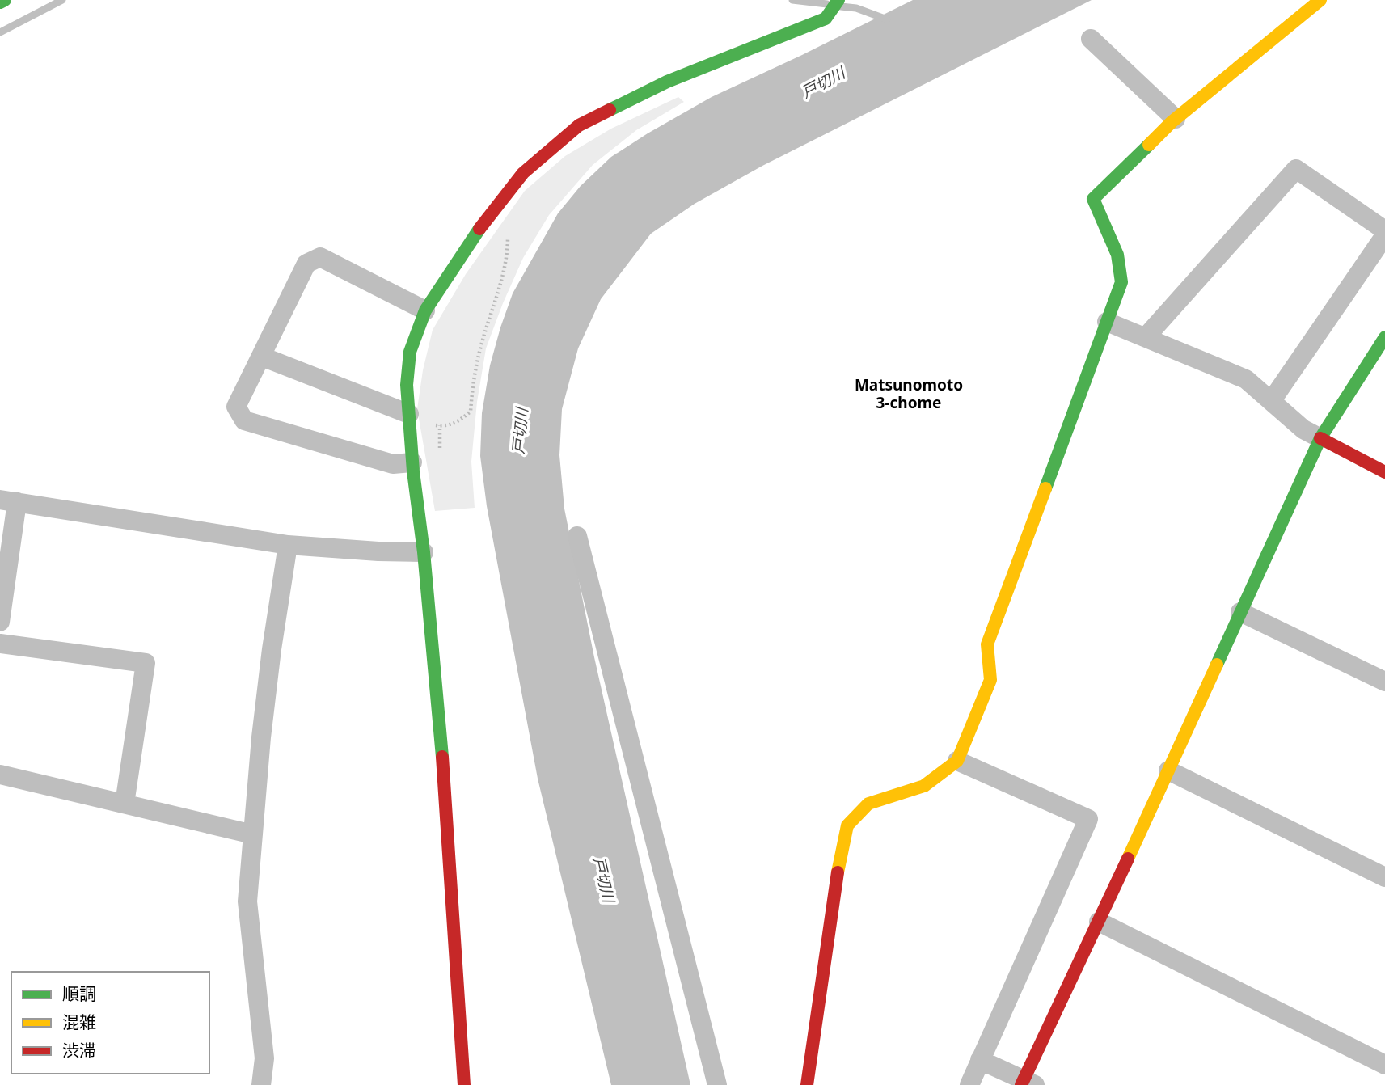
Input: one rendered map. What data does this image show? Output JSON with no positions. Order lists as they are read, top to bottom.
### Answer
{
  "districts": ["Matsunomoto 3-chome"],
  "water": ["戸切川"],
  "legend": ["順調", "混雑", "渋滞"]
}
